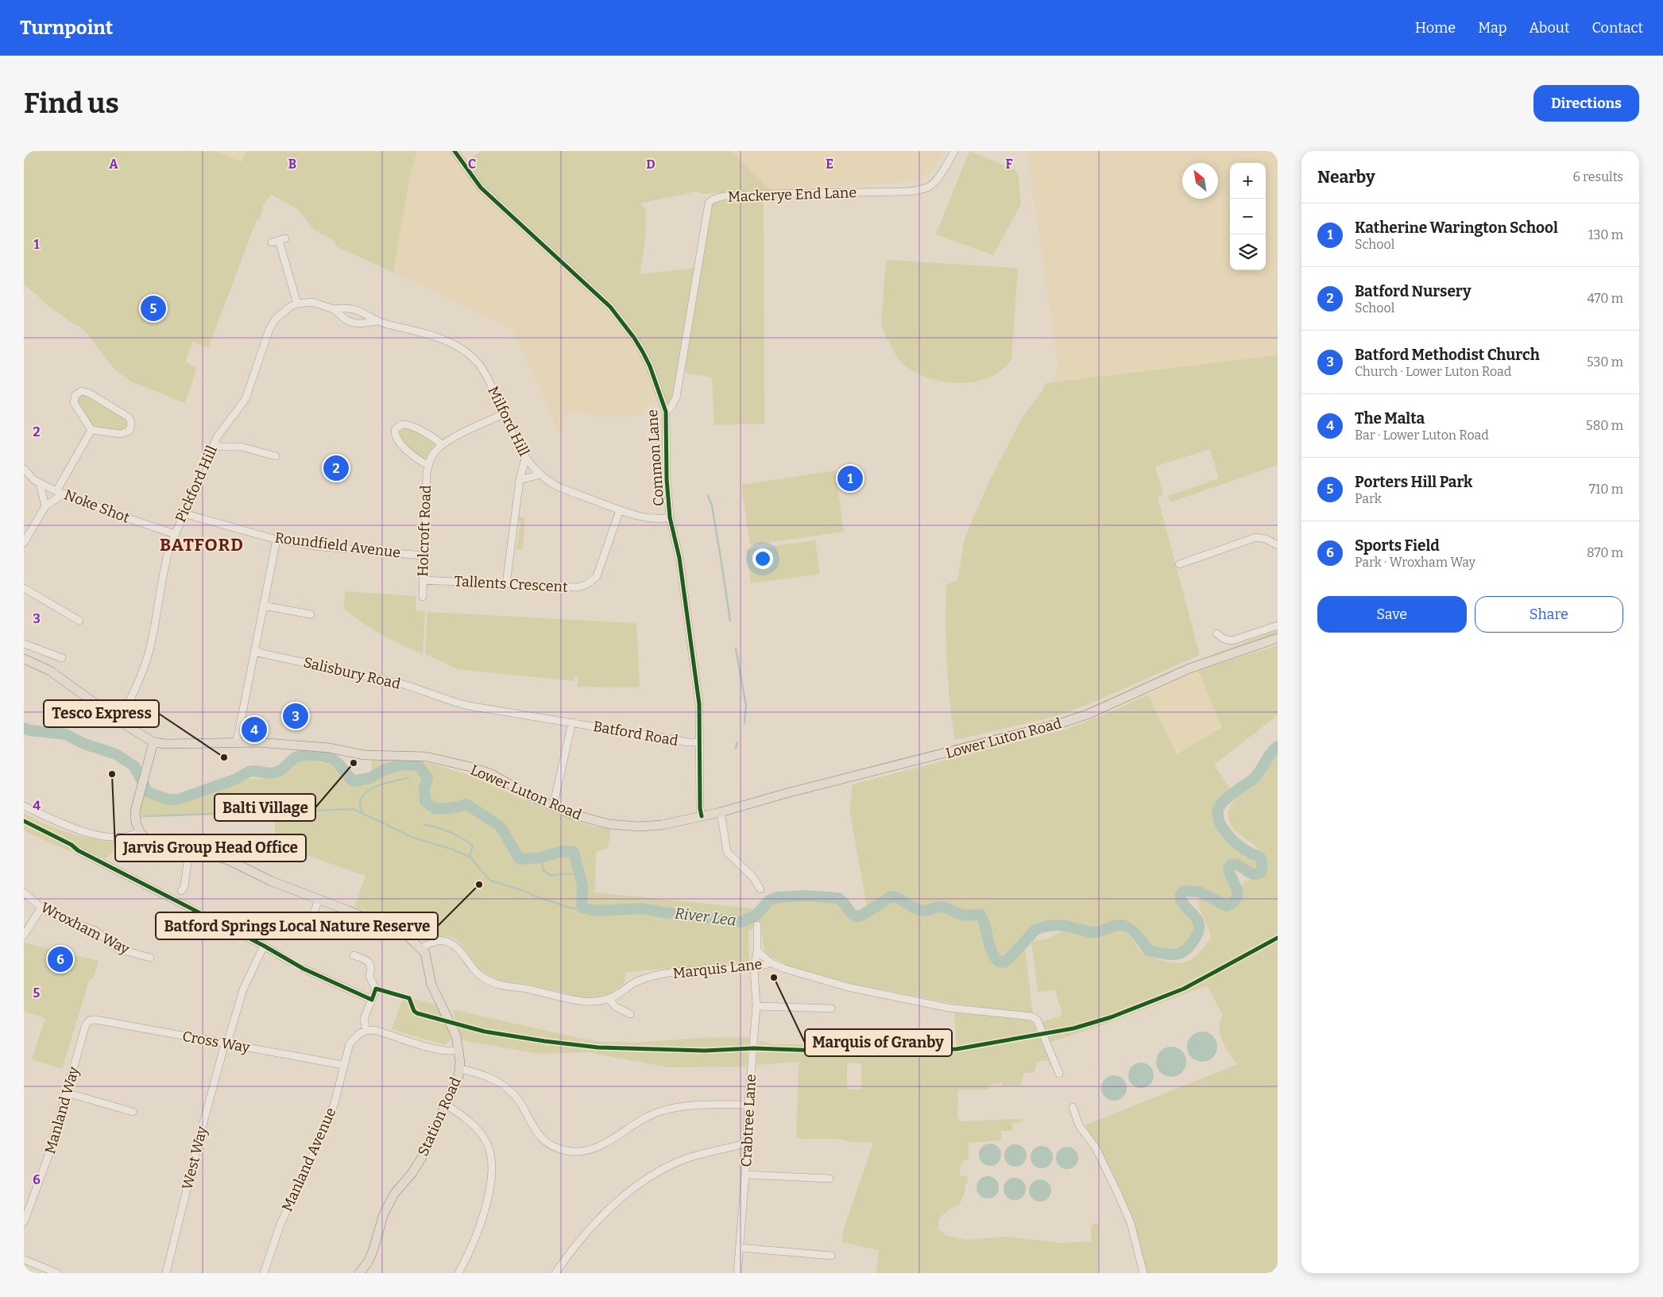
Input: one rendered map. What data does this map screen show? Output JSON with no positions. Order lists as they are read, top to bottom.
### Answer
{
  "streets": {
    "main road": ["Lower Luton Road", "Station Road"],
    "street": [
      "Mackerye End Lane",
      "Milford Hill",
      "Common Lane",
      "Pickford Hill",
      "Noke Shot",
      "Holcroft Road",
      "Roundfield Avenue",
      "Tallents Crescent",
      "Salisbury Road",
      "Batford Road",
      "Wroxham Way",
      "Marquis Lane",
      "Cross Way",
      "Manland Way",
      "Crabtree Lane",
      "West Way",
      "Manland Avenue"
    ]
  },
  "crossings": [
    ["Mackerye End Lane", "Common Lane"],
    ["Milford Hill", "Common Lane"],
    ["Milford Hill", "Holcroft Road"],
    ["Milford Hill", "Tallents Crescent"],
    ["Common Lane", "Batford Road"],
    ["Common Lane", "Lower Luton Road"],
    ["Pickford Hill", "Noke Shot"],
    ["Pickford Hill", "Roundfield Avenue"],
    ["Pickford Hill", "Lower Luton Road"],
    ["Holcroft Road", "Roundfield Avenue"],
    ["Holcroft Road", "Tallents Crescent"],
    ["Salisbury Road", "Batford Road"],
    ["Marquis Lane", "Station Road"],
    ["Marquis Lane", "Crabtree Lane"],
    ["Cross Way", "Manland Way"],
    ["Cross Way", "West Way"],
    ["Cross Way", "Manland Avenue"]
  ],
  "districts": ["BATFORD"],
  "water": ["River Lea"],
  "places": [
    "Tesco Express",
    "Balti Village",
    "Jarvis Group Head Office",
    "Batford Springs Local Nature Reserve",
    "Marquis of Granby"
  ],
  "north": "top left",
  "page": {
    "header": "Turnpoint",
    "nav": [
      "Home",
      "Map",
      "About",
      "Contact"
    ],
    "buttons": [
      "Directions",
      ["Save", "Share"]
    ],
    "title": "Find us",
    "heading": ["Nearby", "6 results"],
    "map_buttons": ["+", "−"],
    "list": [
      {
        "mark": "1",
        "name": "Katherine Warington School",
        "note": "School",
        "value": "130 m"
      },
      {
        "mark": "2",
        "name": "Batford Nursery",
        "note": "School",
        "value": "470 m"
      },
      {
        "mark": "3",
        "name": "Batford Methodist Church",
        "note": "Church · Lower Luton Road",
        "value": "530 m"
      },
      {
        "mark": "4",
        "name": "The Malta",
        "note": "Bar · Lower Luton Road",
        "value": "580 m"
      },
      {
        "mark": "5",
        "name": "Porters Hill Park",
        "note": "Park",
        "value": "710 m"
      },
      {
        "mark": "6",
        "name": "Sports Field",
        "note": "Park · Wroxham Way",
        "value": "870 m"
      }
    ],
    "pins": [
      "5",
      "2",
      "1",
      "3",
      "4",
      "6"
    ]
  },
  "grid": {
    "columns": [
      "A",
      "B",
      "C",
      "D",
      "E",
      "F"
    ],
    "rows": [
      "1",
      "2",
      "3",
      "4",
      "5",
      "6"
    ]
  }
}
